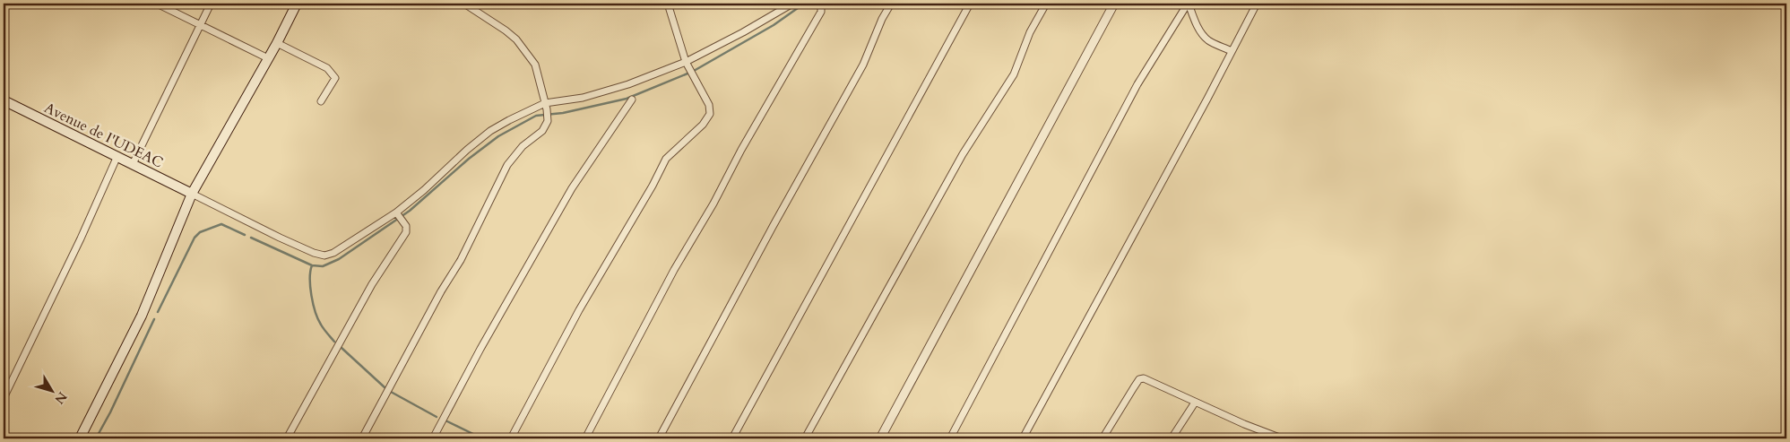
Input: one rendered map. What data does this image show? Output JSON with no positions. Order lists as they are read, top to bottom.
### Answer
{
  "streets": {
    "main road": ["Avenue de I'UDEAC"]
  },
  "north": "bottom right"
}
